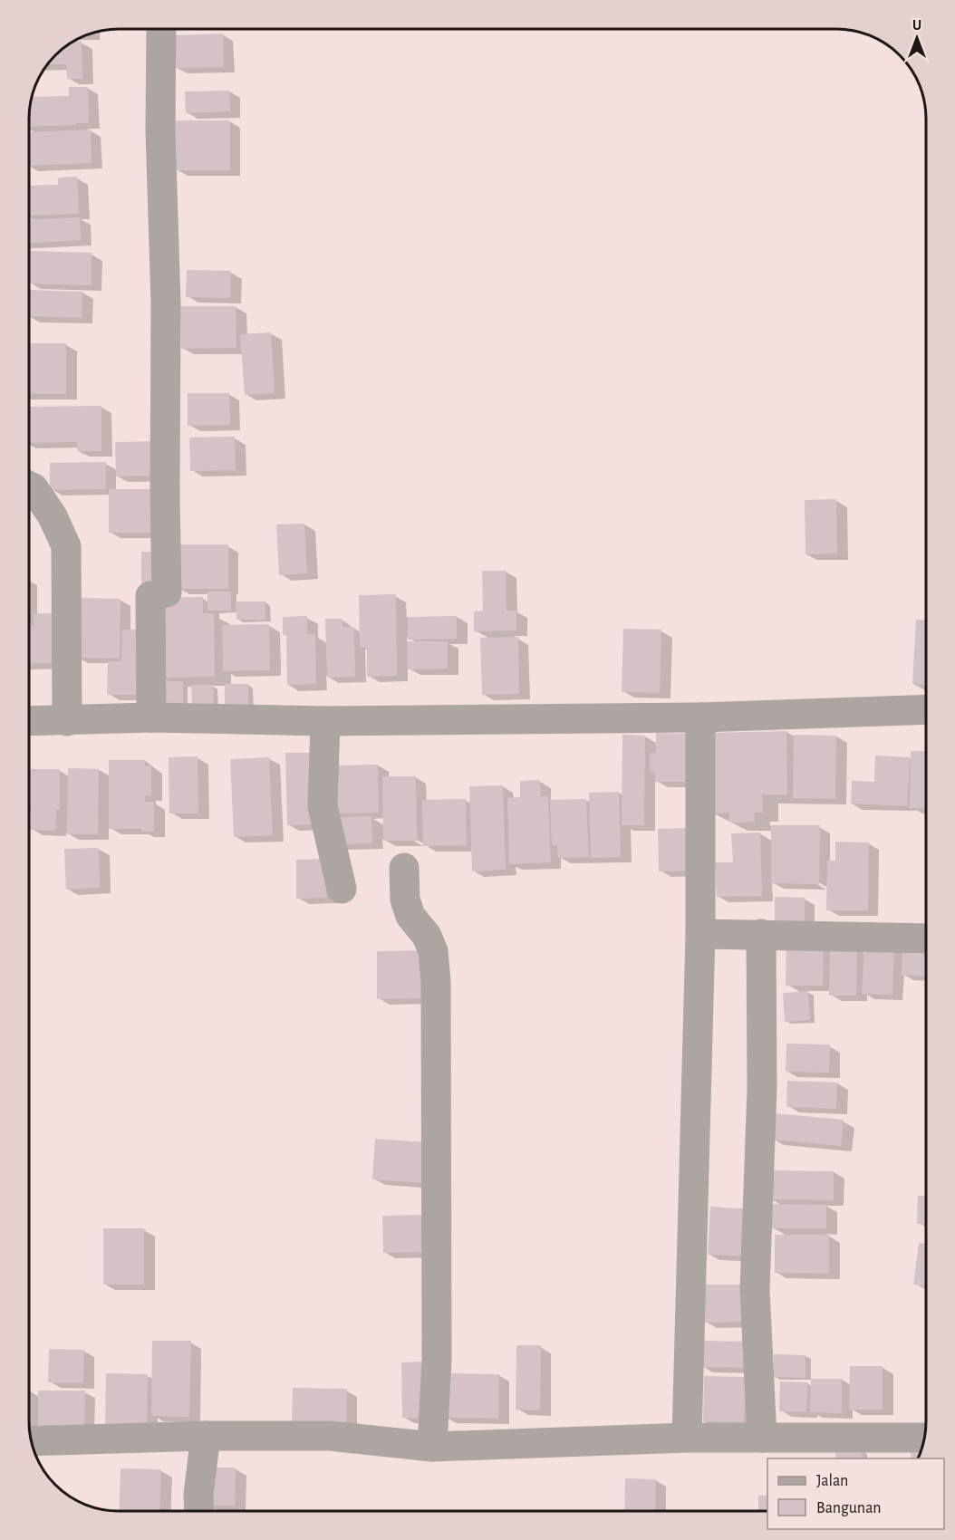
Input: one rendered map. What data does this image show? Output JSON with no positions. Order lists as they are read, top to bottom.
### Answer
{
  "legend": ["Jalan", "Bangunan"],
  "north": "top"
}
